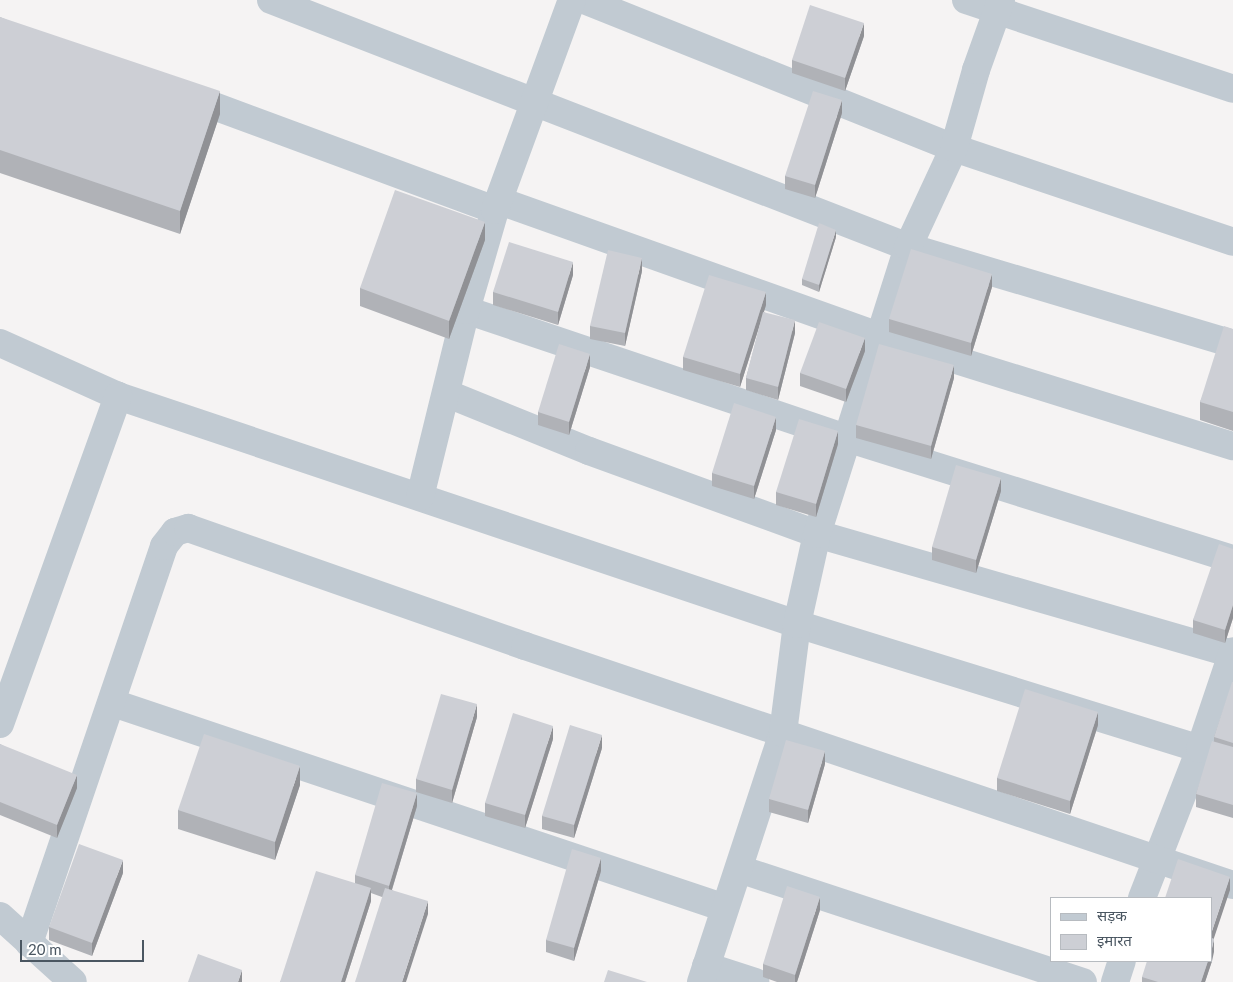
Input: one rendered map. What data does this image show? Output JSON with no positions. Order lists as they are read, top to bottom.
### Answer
{
  "legend": ["सड़क", "इमारत"],
  "scale_bar": "20 m"
}
